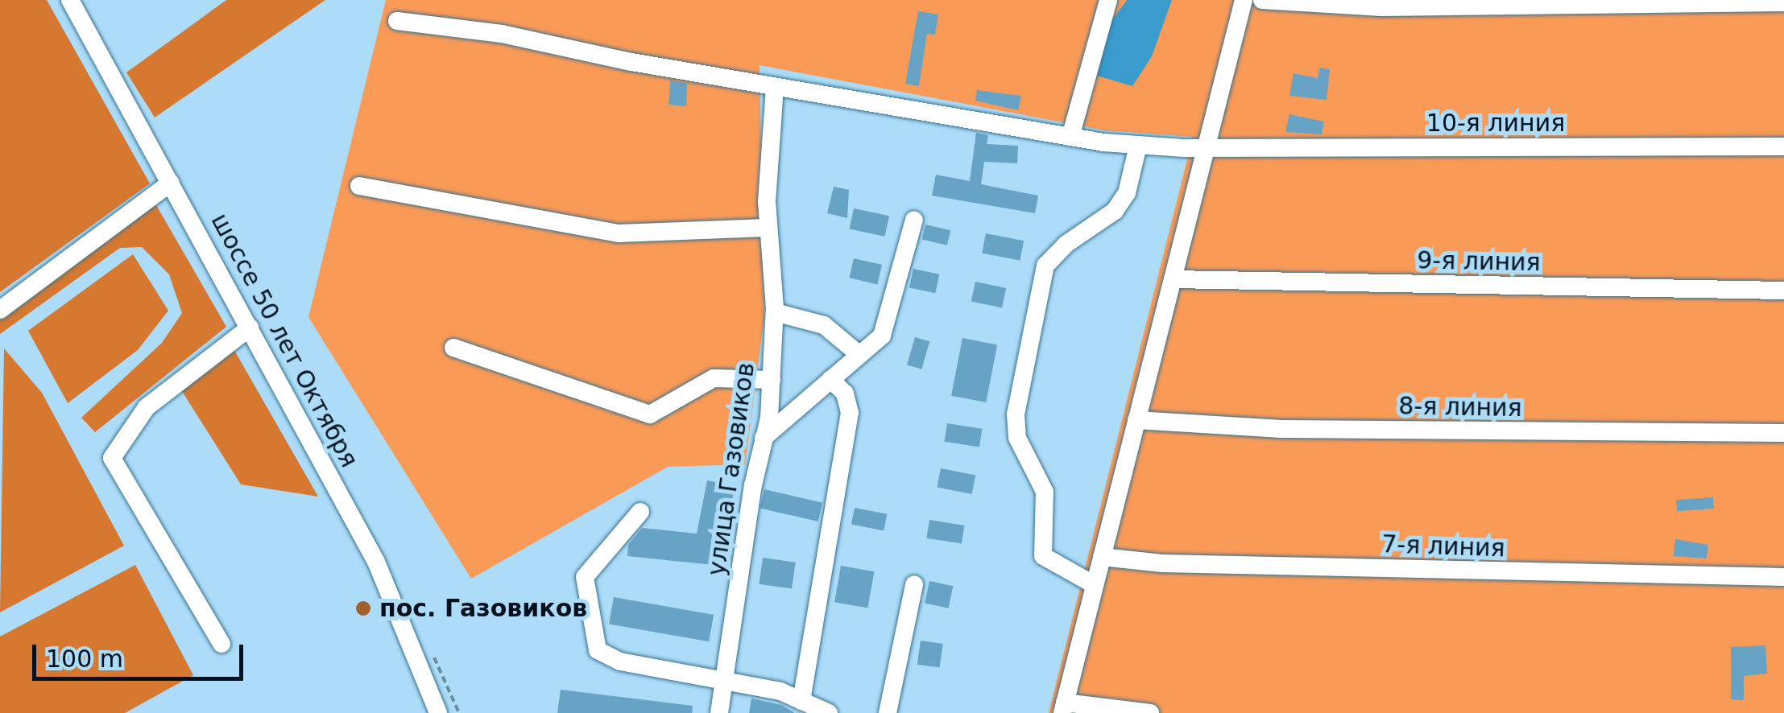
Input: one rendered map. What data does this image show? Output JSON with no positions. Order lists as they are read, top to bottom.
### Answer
{
  "streets": {
    "street": [
      "10-я линия",
      "9-я линия",
      "шоссе 50 лет Октября",
      "8-я линия",
      "улица Газовиков",
      "7-я линия"
    ]
  },
  "crossings": [
    ["10-я линия", "улица Газовиков"]
  ],
  "places": ["пос. Газовиков"],
  "scale_bar": "100 m"
}
